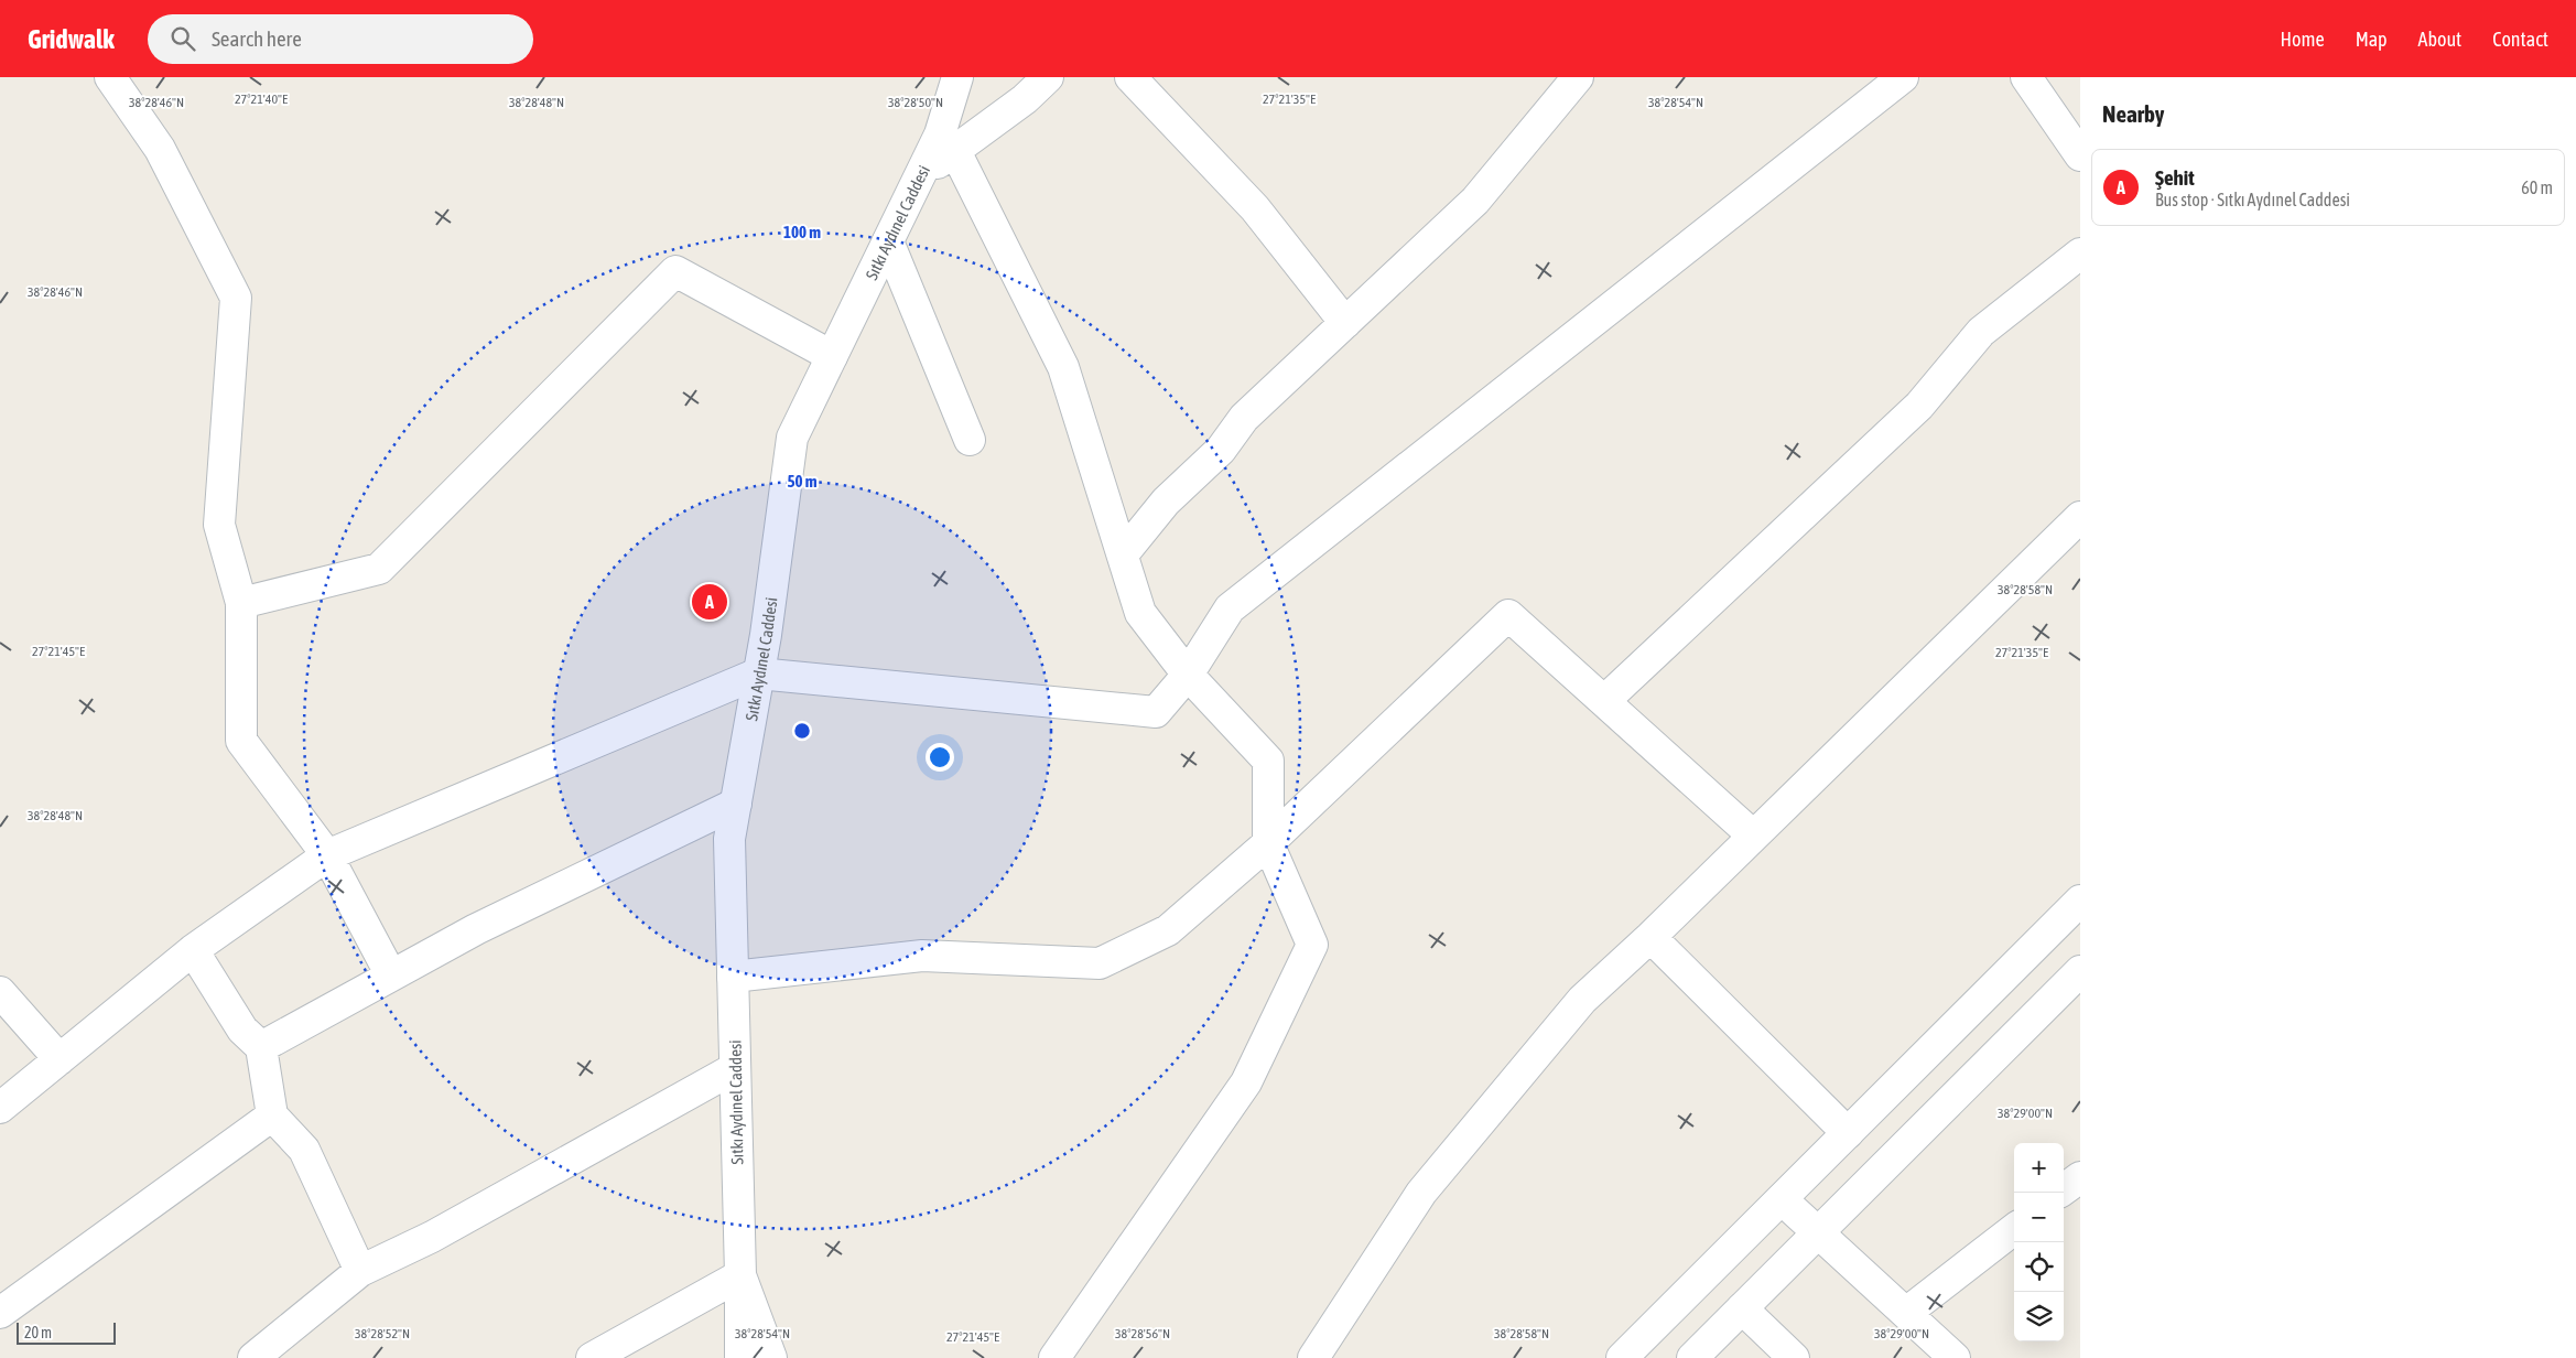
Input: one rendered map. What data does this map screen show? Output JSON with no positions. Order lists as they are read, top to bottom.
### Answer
{
  "streets": {
    "street": ["Sıtkı Aydınel Caddesi"]
  },
  "scale_bar": "20 m",
  "page": {
    "header": "Gridwalk",
    "search": "Search here",
    "nav": [
      "Home",
      "Map",
      "About",
      "Contact"
    ],
    "heading": "Nearby",
    "list": [
      {
        "mark": "A",
        "name": "Şehit",
        "note": "Bus stop · Sıtkı Aydınel Caddesi",
        "value": "60 m"
      }
    ],
    "pins": "A",
    "map_buttons": ["+", "−"],
    "scale": "20 m"
  },
  "coordinates": [
    "27°21'40\"E",
    "27°21'35\"E",
    "38°28'46\"N",
    "38°28'48\"N",
    "38°28'50\"N",
    "38°28'54\"N",
    "38°28'58\"N",
    "27°21'45\"E",
    "38°29'00\"N",
    "38°28'52\"N",
    "38°28'56\"N"
  ],
  "rings": ["100 m", "50 m"]
}
